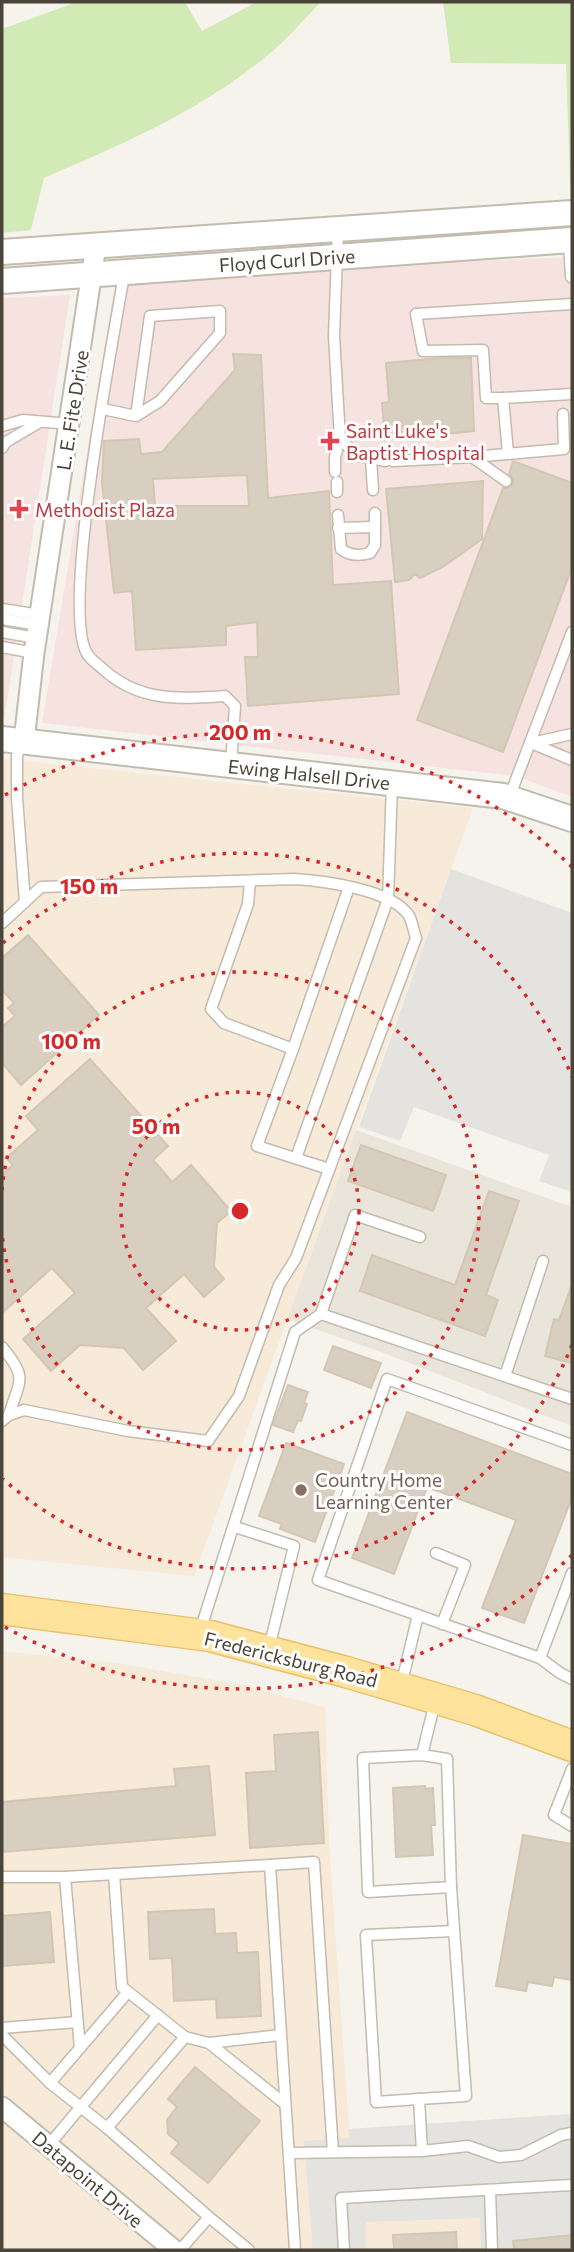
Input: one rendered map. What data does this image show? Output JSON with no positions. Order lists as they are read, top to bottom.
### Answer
{
  "streets": {
    "main road": ["Fredericksburg Road"],
    "street": [
      "Floyd Curl Drive",
      "L. E. Fite Drive",
      "Ewing Halsell Drive",
      "Datapoint Drive"
    ]
  },
  "crossings": [
    ["Floyd Curl Drive", "L. E. Fite Drive"],
    ["L. E. Fite Drive", "Ewing Halsell Drive"]
  ],
  "places": {
    "health": ["Saint Luke's Baptist Hospital", "Methodist Plaza"],
    "other": ["Country Home Learning Center"]
  },
  "rings": [
    "200 m",
    "150 m",
    "100 m",
    "50 m"
  ]
}
